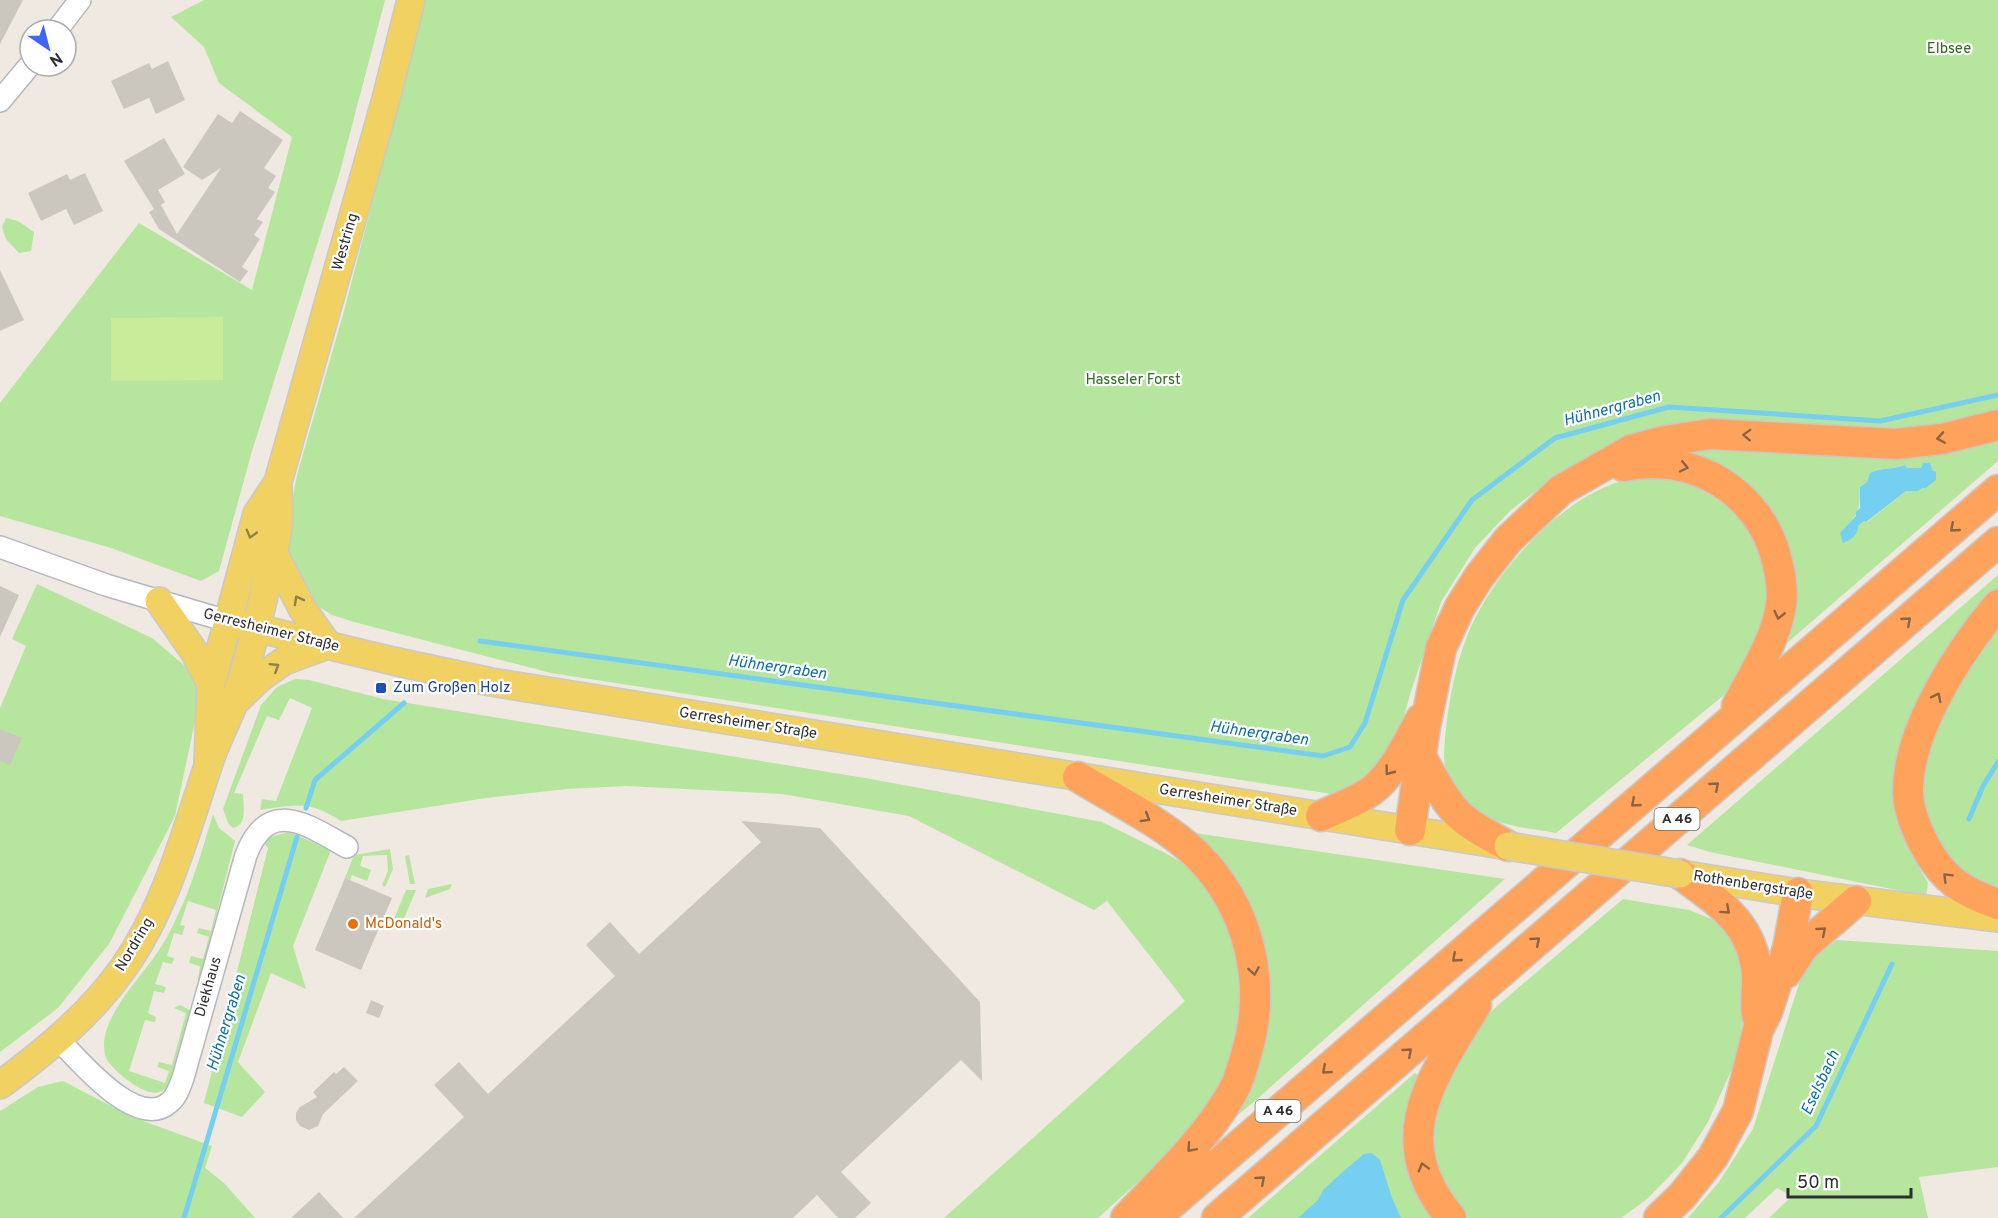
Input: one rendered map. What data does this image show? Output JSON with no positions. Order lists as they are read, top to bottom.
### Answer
{
  "streets": {
    "highway": ["A 46"],
    "main road": [
      "Westring",
      "Gerresheimer Straße",
      "Rothenbergstraße",
      "Nordring"
    ],
    "street": ["Diekhaus"]
  },
  "crossings": [
    ["Westring", "Gerresheimer Straße"],
    ["Westring", "Nordring"],
    ["Gerresheimer Straße", "Rothenbergstraße"],
    ["Gerresheimer Straße", "Nordring"],
    ["Nordring", "Diekhaus"]
  ],
  "water": ["Hühnergraben", "Eselsbach"],
  "parks": ["Elbsee", "Hasseler Forst"],
  "places": {
    "transit": ["Zum Großen Holz"],
    "other": ["McDonald's"]
  },
  "scale_bar": "50 m",
  "north": "bottom right"
}
